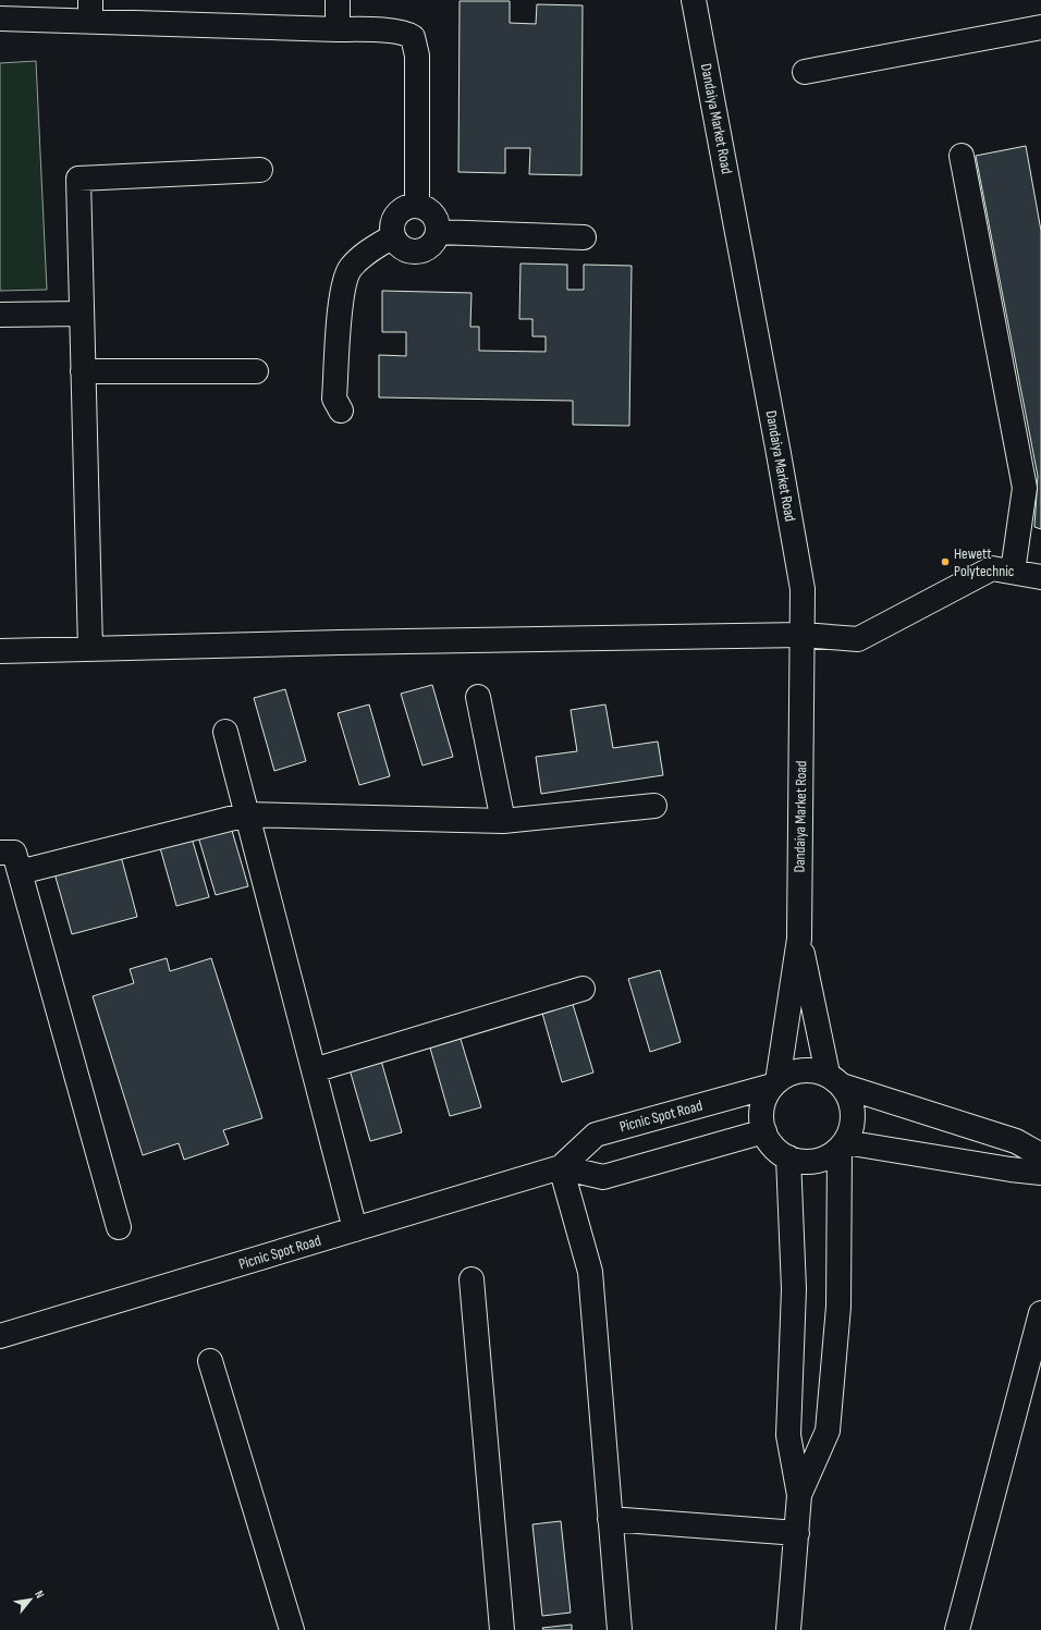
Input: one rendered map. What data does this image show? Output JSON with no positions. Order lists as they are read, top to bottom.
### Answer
{
  "streets": {
    "street": ["Dandaiya Market Road", "Picnic Spot Road"]
  },
  "places": ["Hewett Polytechnic"],
  "north": "top right"
}
